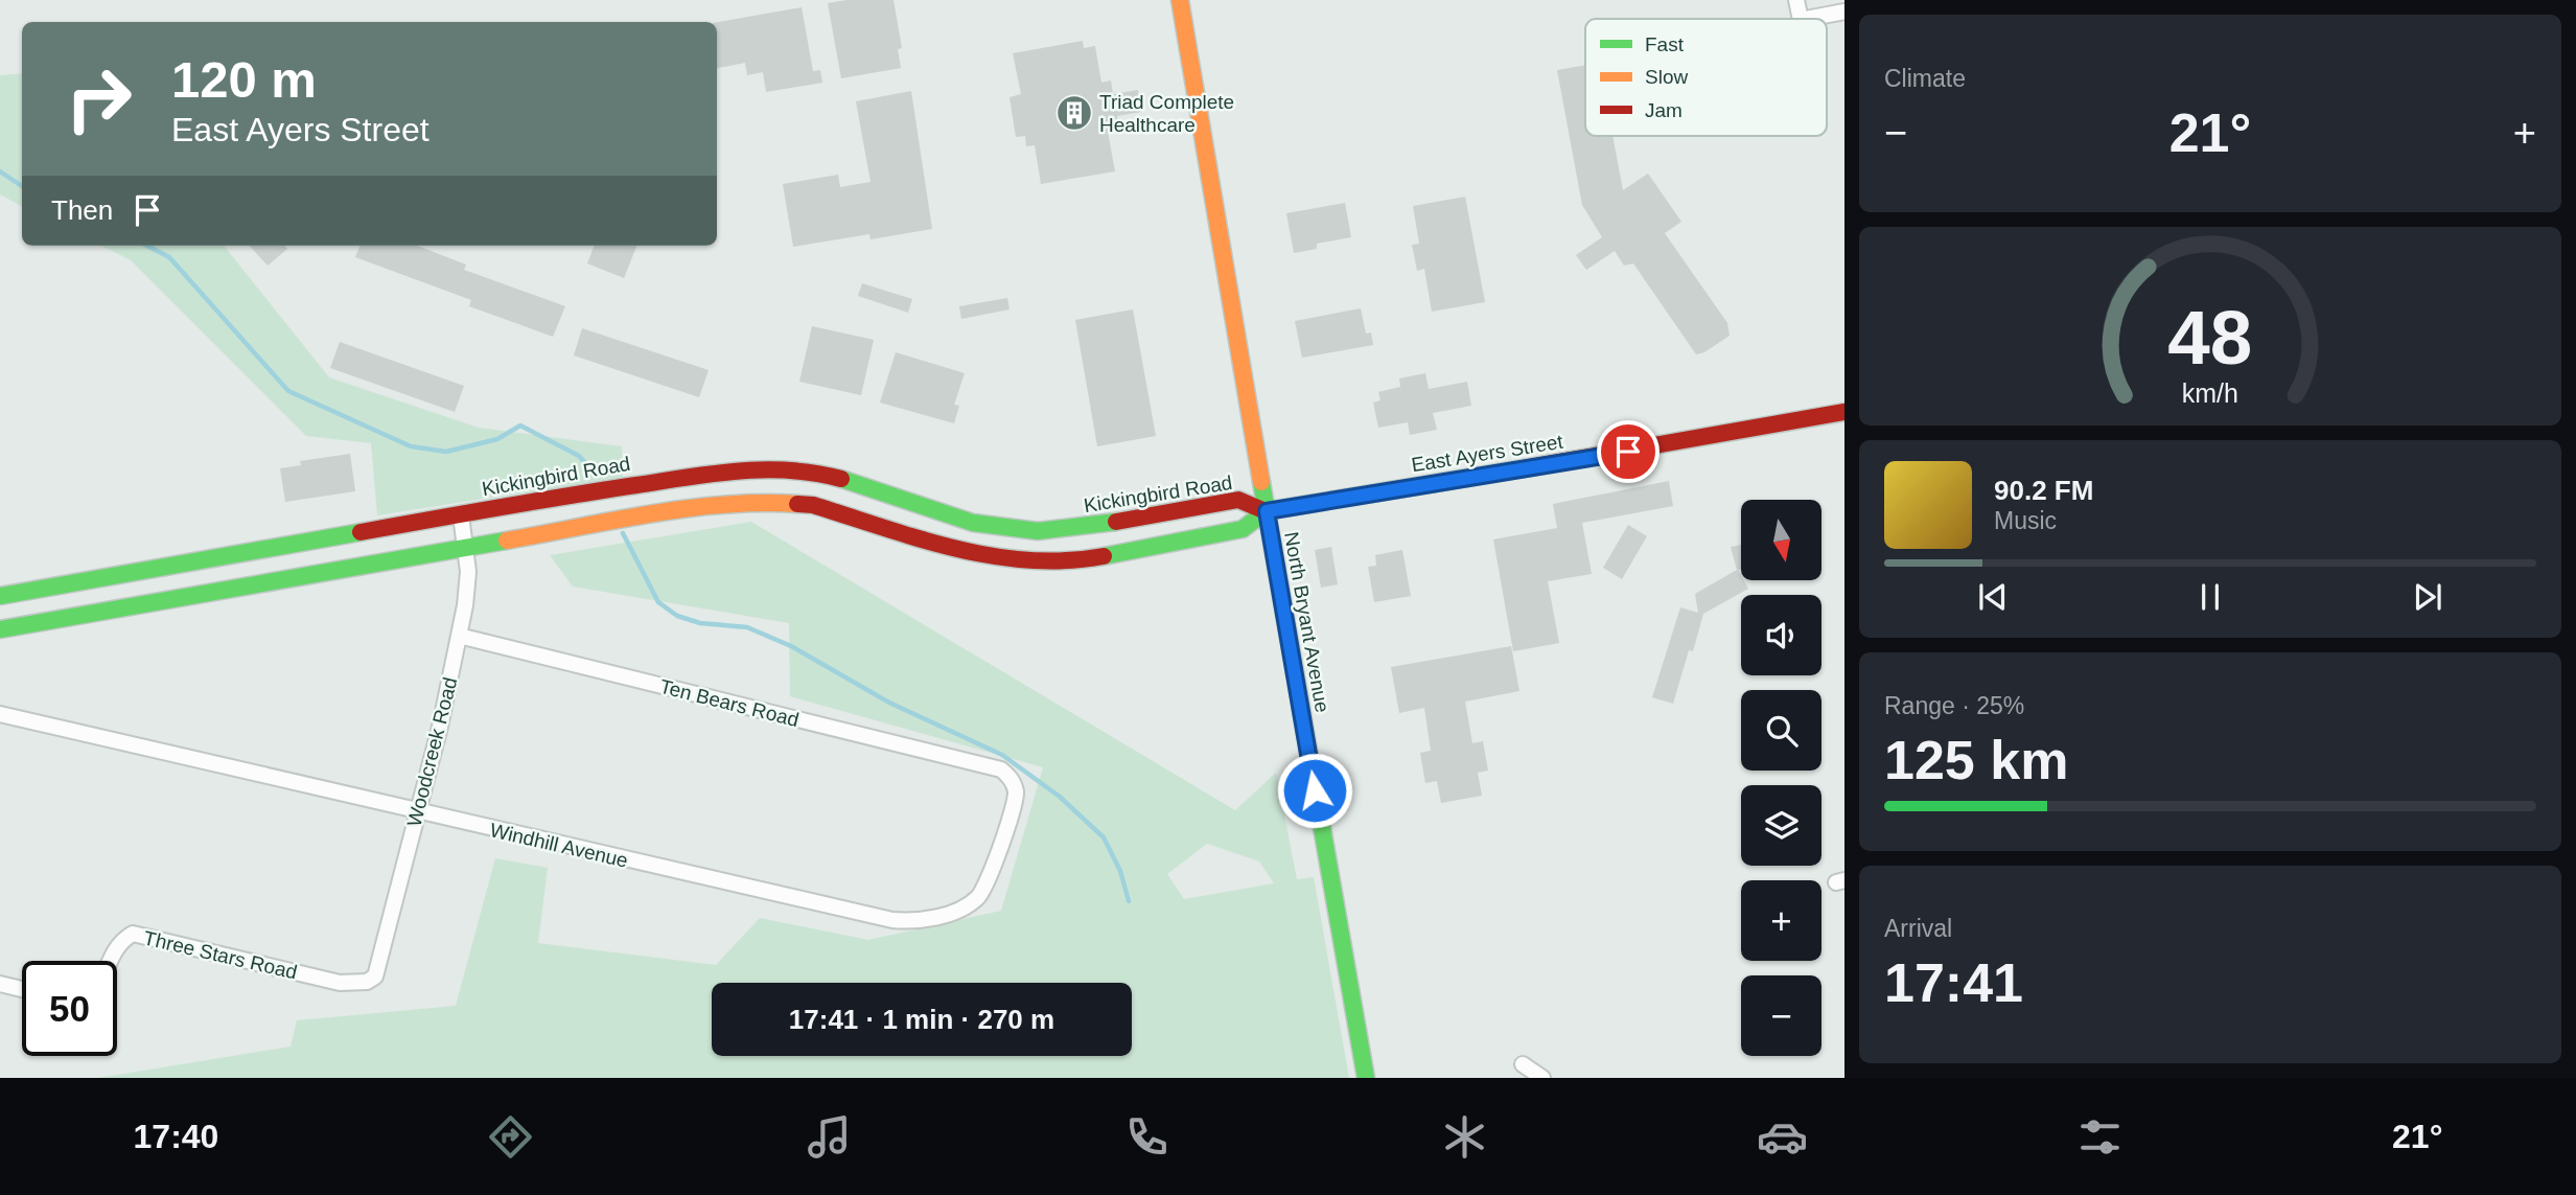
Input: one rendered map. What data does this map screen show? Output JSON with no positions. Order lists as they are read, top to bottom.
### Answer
{
  "streets": {
    "street": [
      "East Ayers Street",
      "Kickingbird Road",
      "North Bryant Avenue",
      "Ten Bears Road",
      "Woodcreek Road",
      "Windhill Avenue",
      "Three Stars Road"
    ]
  },
  "crossings": [
    ["East Ayers Street", "Kickingbird Road"],
    ["East Ayers Street", "North Bryant Avenue"],
    ["Kickingbird Road", "North Bryant Avenue"],
    ["Kickingbird Road", "Woodcreek Road"],
    ["Ten Bears Road", "Woodcreek Road"],
    ["Ten Bears Road", "Windhill Avenue"],
    ["Woodcreek Road", "Windhill Avenue"],
    ["Woodcreek Road", "Three Stars Road"]
  ],
  "places": {
    "building": ["Triad Complete Healthcare"]
  },
  "legend": ["Fast", "Slow", "Jam"],
  "north": "bottom",
  "page": {
    "tile": [
      "Climate",
      ["Range · 25%", "125 km"],
      ["Arrival", "17:41"]
    ],
    "turn": ["120 m", "East Ayers Street"],
    "heat": ["−", "21°", "+"],
    "then": "Then",
    "song": ["90.2 FM", "Music"],
    "map_buttons": ["+", "−"],
    "limit": "50",
    "trip": "17:41 · 1 min · 270 m",
    "tabs": ["17:40", "21°"],
    "gauge": ["48", "km/h"]
  }
}
